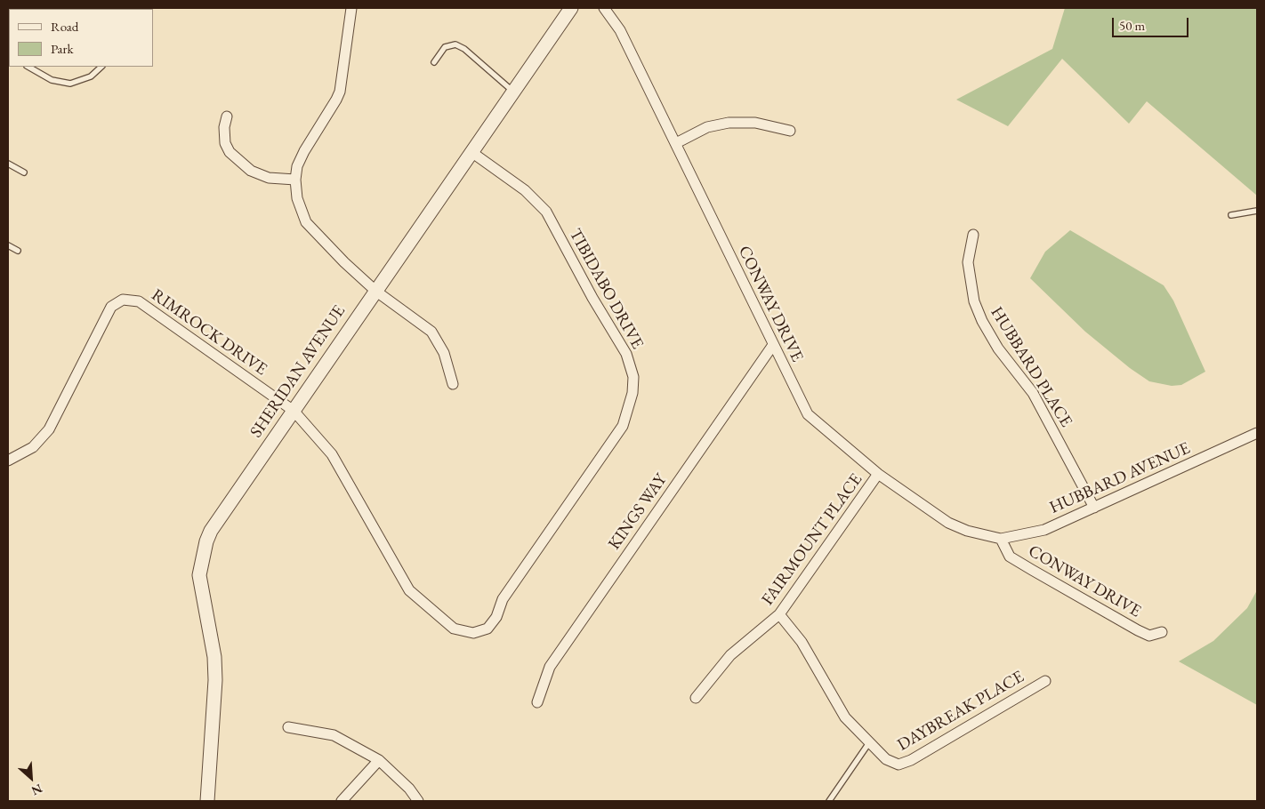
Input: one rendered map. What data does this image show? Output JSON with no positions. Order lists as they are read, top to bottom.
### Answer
{
  "streets": {
    "street": [
      "TIBIDABO DRIVE",
      "CONWAY DRIVE",
      "RIMROCK DRIVE",
      "HUBBARD PLACE",
      "SHERIDAN AVENUE",
      "HUBBARD AVENUE",
      "KINGS WAY",
      "FAIRMOUNT PLACE",
      "DAYBREAK PLACE"
    ]
  },
  "crossings": [
    ["TIBIDABO DRIVE", "RIMROCK DRIVE"],
    ["TIBIDABO DRIVE", "SHERIDAN AVENUE"],
    ["CONWAY DRIVE", "HUBBARD AVENUE"],
    ["CONWAY DRIVE", "KINGS WAY"],
    ["CONWAY DRIVE", "FAIRMOUNT PLACE"],
    ["RIMROCK DRIVE", "SHERIDAN AVENUE"],
    ["HUBBARD PLACE", "HUBBARD AVENUE"],
    ["FAIRMOUNT PLACE", "DAYBREAK PLACE"]
  ],
  "legend": ["Road", "Park"],
  "scale_bar": "50 m",
  "north": "bottom right"
}
